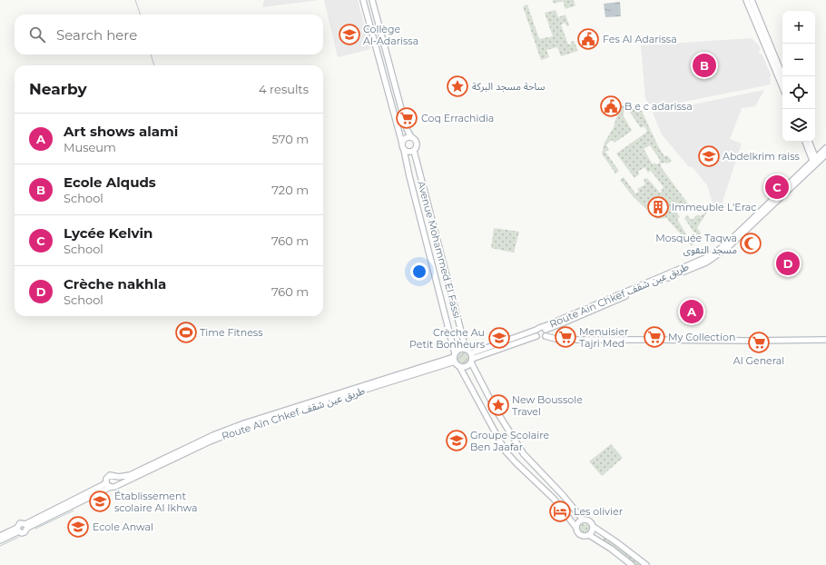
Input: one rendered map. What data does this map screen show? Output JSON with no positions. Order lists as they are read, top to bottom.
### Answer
{
  "streets": {
    "main road": ["Avenue Mohammed El Fassi", "Route Aïn Chkef طريق عين شقف"]
  },
  "crossings": [
    ["Avenue Mohammed El Fassi", "Route Aïn Chkef طريق عين شقف"]
  ],
  "places": {
    "school or university": [
      "Collège Al-Adarissa",
      "Abdelkrim raiss",
      "Crèche Au Petit Bonheurs",
      "Groupe Scolaire Ben Jaafar",
      "Établissement scolaire Al Ikhwa",
      "Ecole Anwal"
    ],
    "public building": ["Fes Al Adarissa", "B e c adarissa"],
    "place": ["ساحة مسجد البركة", "New Boussole Travel"],
    "supermarket": [
      "Coq Errachidia",
      "Menuisier Tajri Med",
      "My Collection",
      "Al General"
    ],
    "building": ["Immeuble L'Erac"],
    "mosque": ["Mosquée Taqwa مسجد التقوى"],
    "sports": ["Time Fitness"],
    "hotel": ["Les olivier"]
  },
  "page": {
    "map_buttons": ["+", "−"],
    "search": "Search here",
    "pins": [
      "B",
      "C",
      "D",
      "A"
    ],
    "heading": ["Nearby", "4 results"],
    "list": [
      {
        "mark": "A",
        "name": "Art shows alami",
        "note": "Museum",
        "value": "570 m"
      },
      {
        "mark": "B",
        "name": "Ecole Alquds",
        "note": "School",
        "value": "720 m"
      },
      {
        "mark": "C",
        "name": "Lycée Kelvin",
        "note": "School",
        "value": "760 m"
      },
      {
        "mark": "D",
        "name": "Crèche nakhla",
        "note": "School",
        "value": "760 m"
      }
    ]
  }
}
